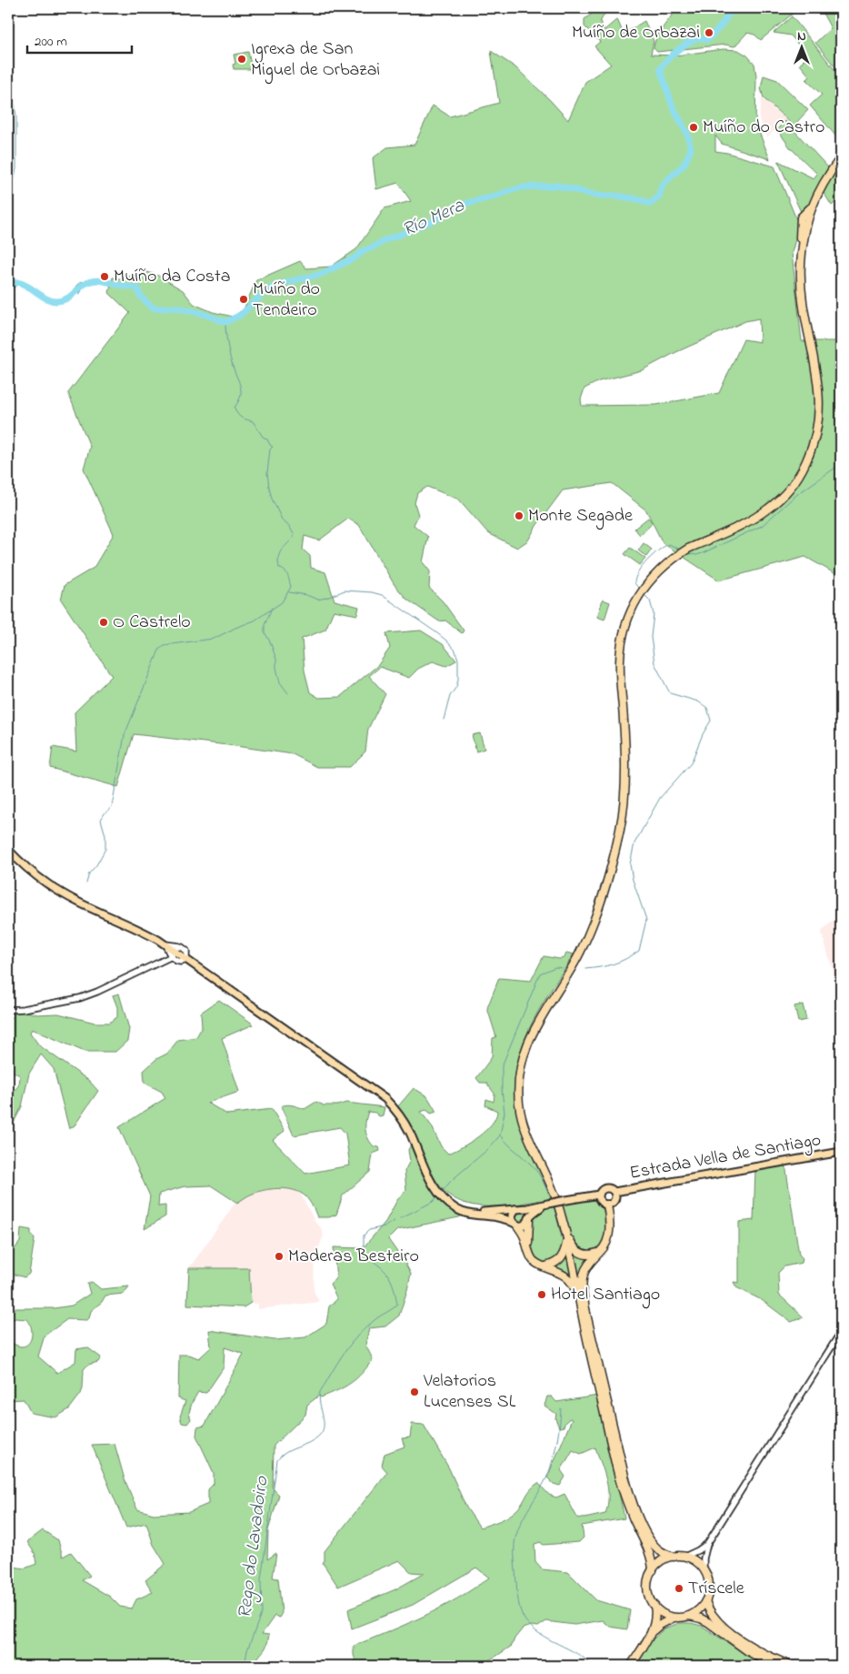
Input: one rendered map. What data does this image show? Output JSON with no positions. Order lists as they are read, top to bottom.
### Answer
{
  "streets": {
    "main road": ["Estrada Vella de Santiago"]
  },
  "water": ["Río Mera", "Rego do Lavadoiro"],
  "places": [
    "Muíño de Orbazai",
    "Igrexa de San Miguel de Orbazai",
    "Muíño do Castro",
    "Muíño da Costa",
    "Muíño do Tendeiro",
    "Monte Segade",
    "O Castrelo",
    "Maderas Besteiro",
    "Hotel Santiago",
    "Velatorios Lucenses SL",
    "Tríscele"
  ],
  "scale_bar": "200 m",
  "north": "top"
}
